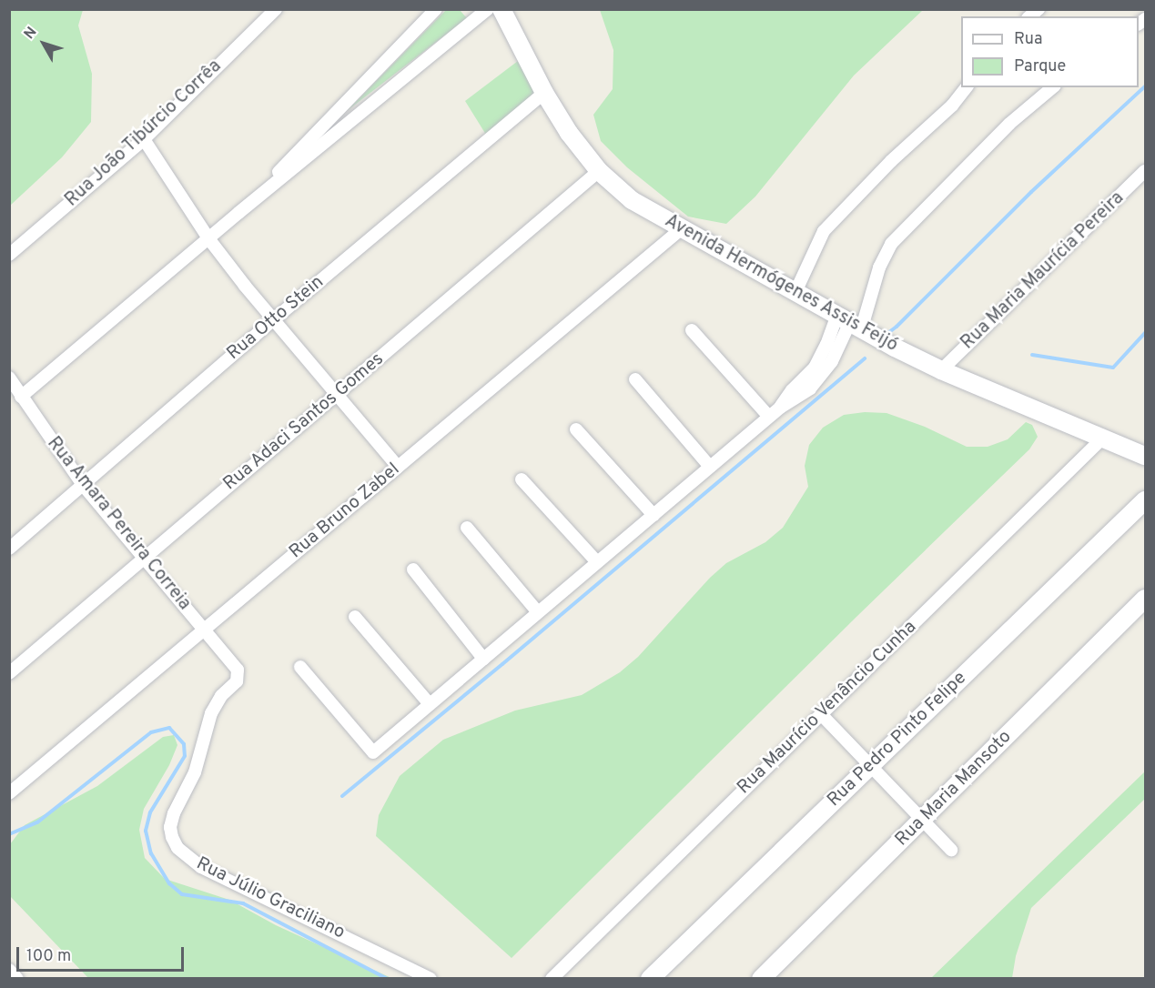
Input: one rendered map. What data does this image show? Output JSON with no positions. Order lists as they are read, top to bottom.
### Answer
{
  "streets": {
    "street": [
      "Rua João Tibúrcio Corrêa",
      "Rua Maria Maurícia Pereira",
      "Avenida Hermógenes Assis Feijó",
      "Rua Otto Stein",
      "Rua Adaci Santos Gomes",
      "Rua Bruno Zabel",
      "Rua Amara Pereira Correia",
      "Rua Maurício Venâncio Cunha",
      "Rua Pedro Pinto Felipe",
      "Rua Maria Mansoto",
      "Rua Júlio Graciliano"
    ]
  },
  "crossings": [
    ["Rua Maria Maurícia Pereira", "Avenida Hermógenes Assis Feijó"],
    ["Avenida Hermógenes Assis Feijó", "Rua Otto Stein"],
    ["Avenida Hermógenes Assis Feijó", "Rua Adaci Santos Gomes"],
    ["Avenida Hermógenes Assis Feijó", "Rua Bruno Zabel"],
    ["Avenida Hermógenes Assis Feijó", "Rua Maurício Venâncio Cunha"],
    ["Rua Otto Stein", "Rua Amara Pereira Correia"],
    ["Rua Adaci Santos Gomes", "Rua Amara Pereira Correia"],
    ["Rua Bruno Zabel", "Rua Amara Pereira Correia"],
    ["Rua Amara Pereira Correia", "Rua Júlio Graciliano"]
  ],
  "legend": ["Rua", "Parque"],
  "scale_bar": "100 m",
  "north": "top left"
}
